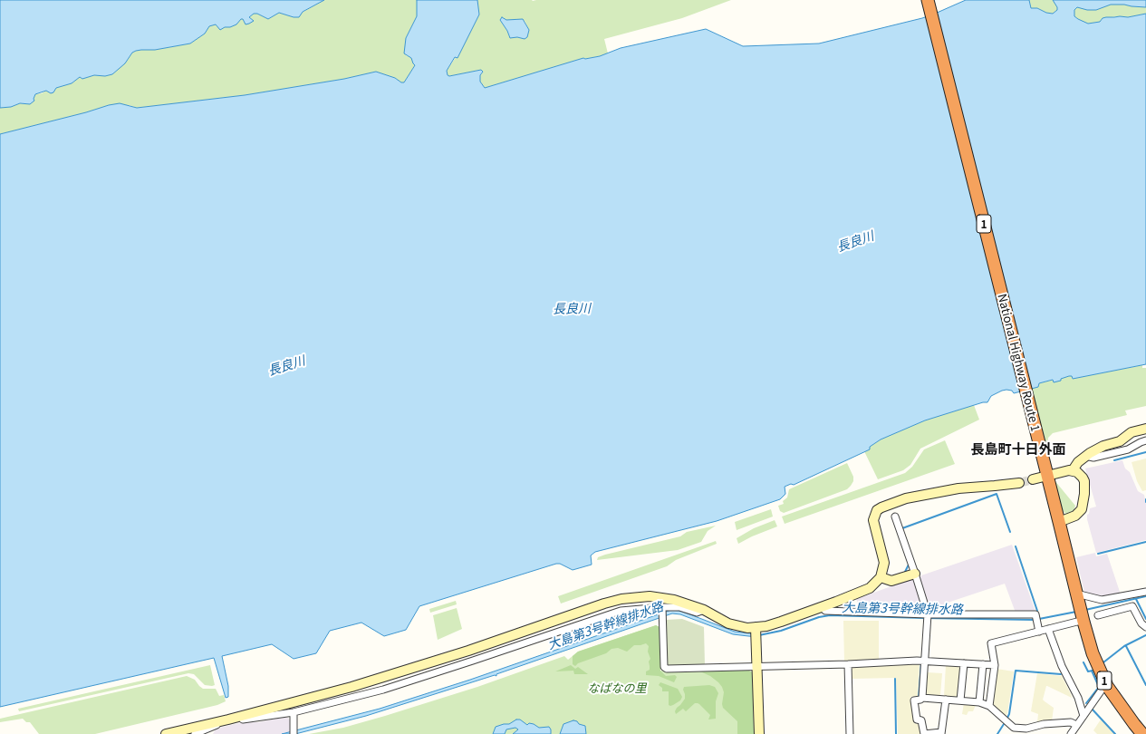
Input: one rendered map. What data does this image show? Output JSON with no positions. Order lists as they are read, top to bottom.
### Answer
{
  "streets": {
    "highway": ["1", "National Highway Route 1"]
  },
  "districts": ["長島町十日外面"],
  "water": ["長良川", "大島第3号幹線排水路"],
  "parks": ["なばなの里"]
}
